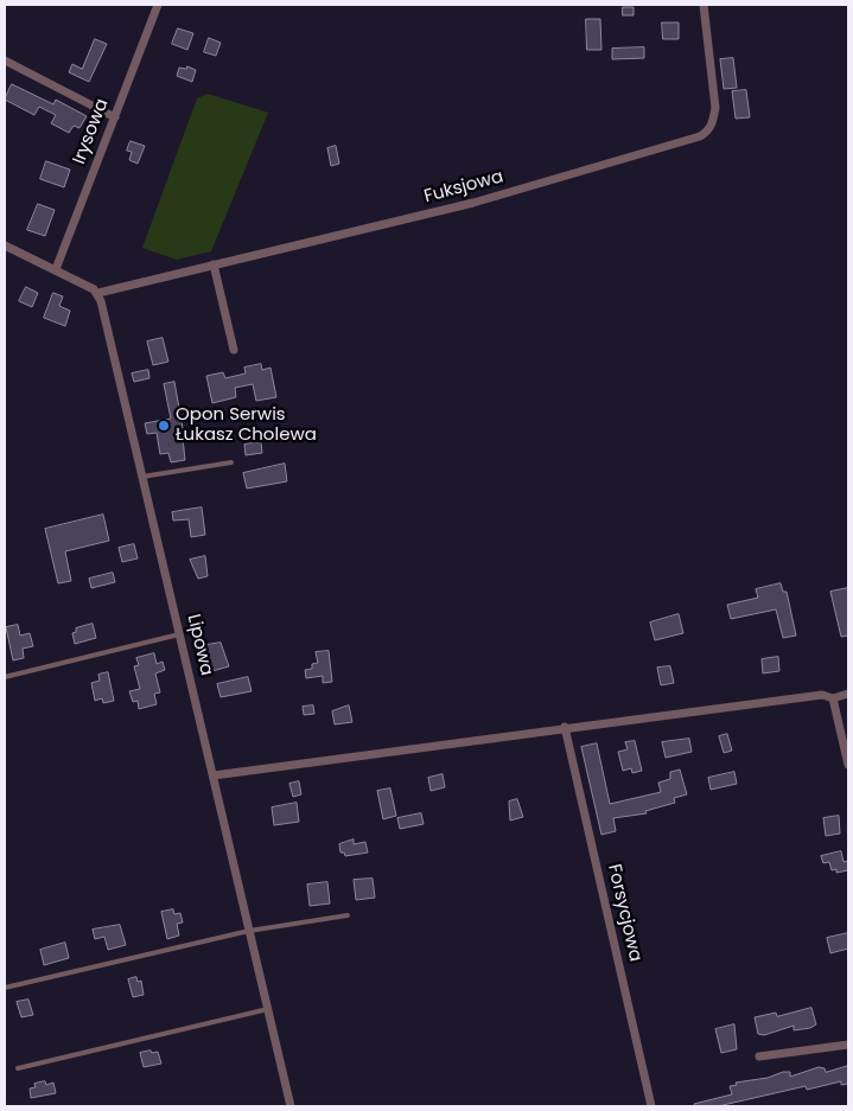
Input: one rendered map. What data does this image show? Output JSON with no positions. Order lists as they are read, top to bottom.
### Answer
{
  "streets": {
    "street": [
      "Irysowa",
      "Fuksjowa",
      "Lipowa",
      "Forsycjowa"
    ]
  },
  "crossings": [
    ["Fuksjowa", "Lipowa"]
  ],
  "places": ["Opon Serwis Łukasz Cholewa"]
}
